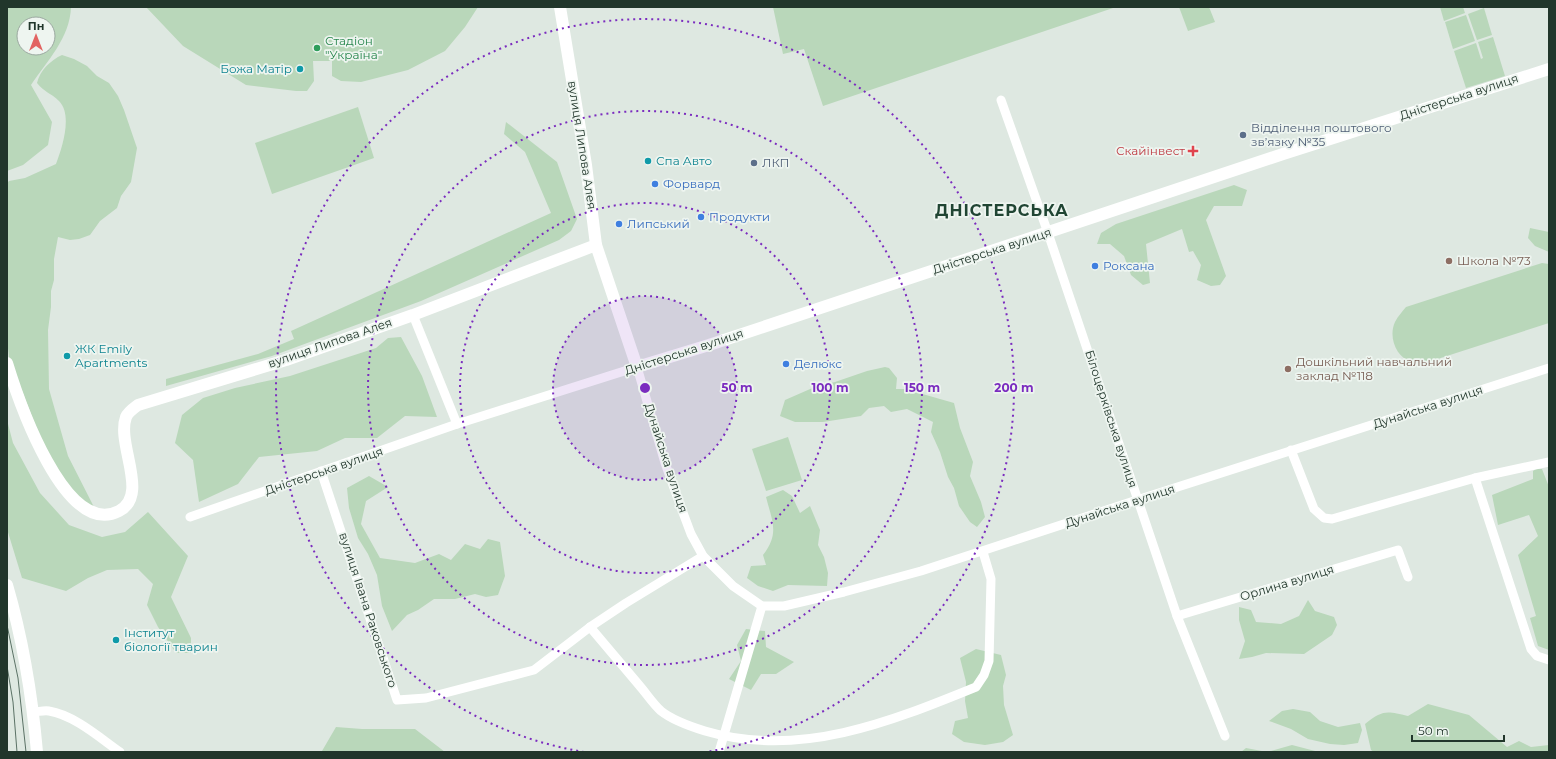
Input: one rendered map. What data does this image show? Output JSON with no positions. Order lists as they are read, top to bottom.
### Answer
{
  "streets": {
    "street": [
      "Дністерська вулиця",
      "вулиця Липова Алея",
      "Дунайська вулиця",
      "Білоцерківська вулиця",
      "Орлина вулиця",
      "вулиця Івана Раковського"
    ]
  },
  "crossings": [
    ["Дністерська вулиця", "Дунайська вулиця"],
    ["Дністерська вулиця", "Білоцерківська вулиця"],
    ["Дністерська вулиця", "вулиця Івана Раковського"],
    ["вулиця Липова Алея", "Дунайська вулиця"],
    ["Дунайська вулиця", "Білоцерківська вулиця"],
    ["Білоцерківська вулиця", "Орлина вулиця"]
  ],
  "districts": ["ДНІСТЕРСЬКА"],
  "places": {
    "other": [
      "Стадіон \"Україна\"",
      "Божа Матір",
      "Відділення поштового зв’язку №35",
      "Спа Авто",
      "ЛКП",
      "Форвард",
      "Продукти",
      "Липський",
      "Школа №73",
      "Роксана",
      "ЖК Emily Apartments",
      "Делюкс",
      "Дошкільний навчальний заклад №118",
      "Інститут біології тварин"
    ],
    "health": ["Скайінвест"]
  },
  "scale_bar": "50 m",
  "north": "top",
  "rings": [
    "50 m",
    "100 m",
    "150 m",
    "200 m"
  ]
}
